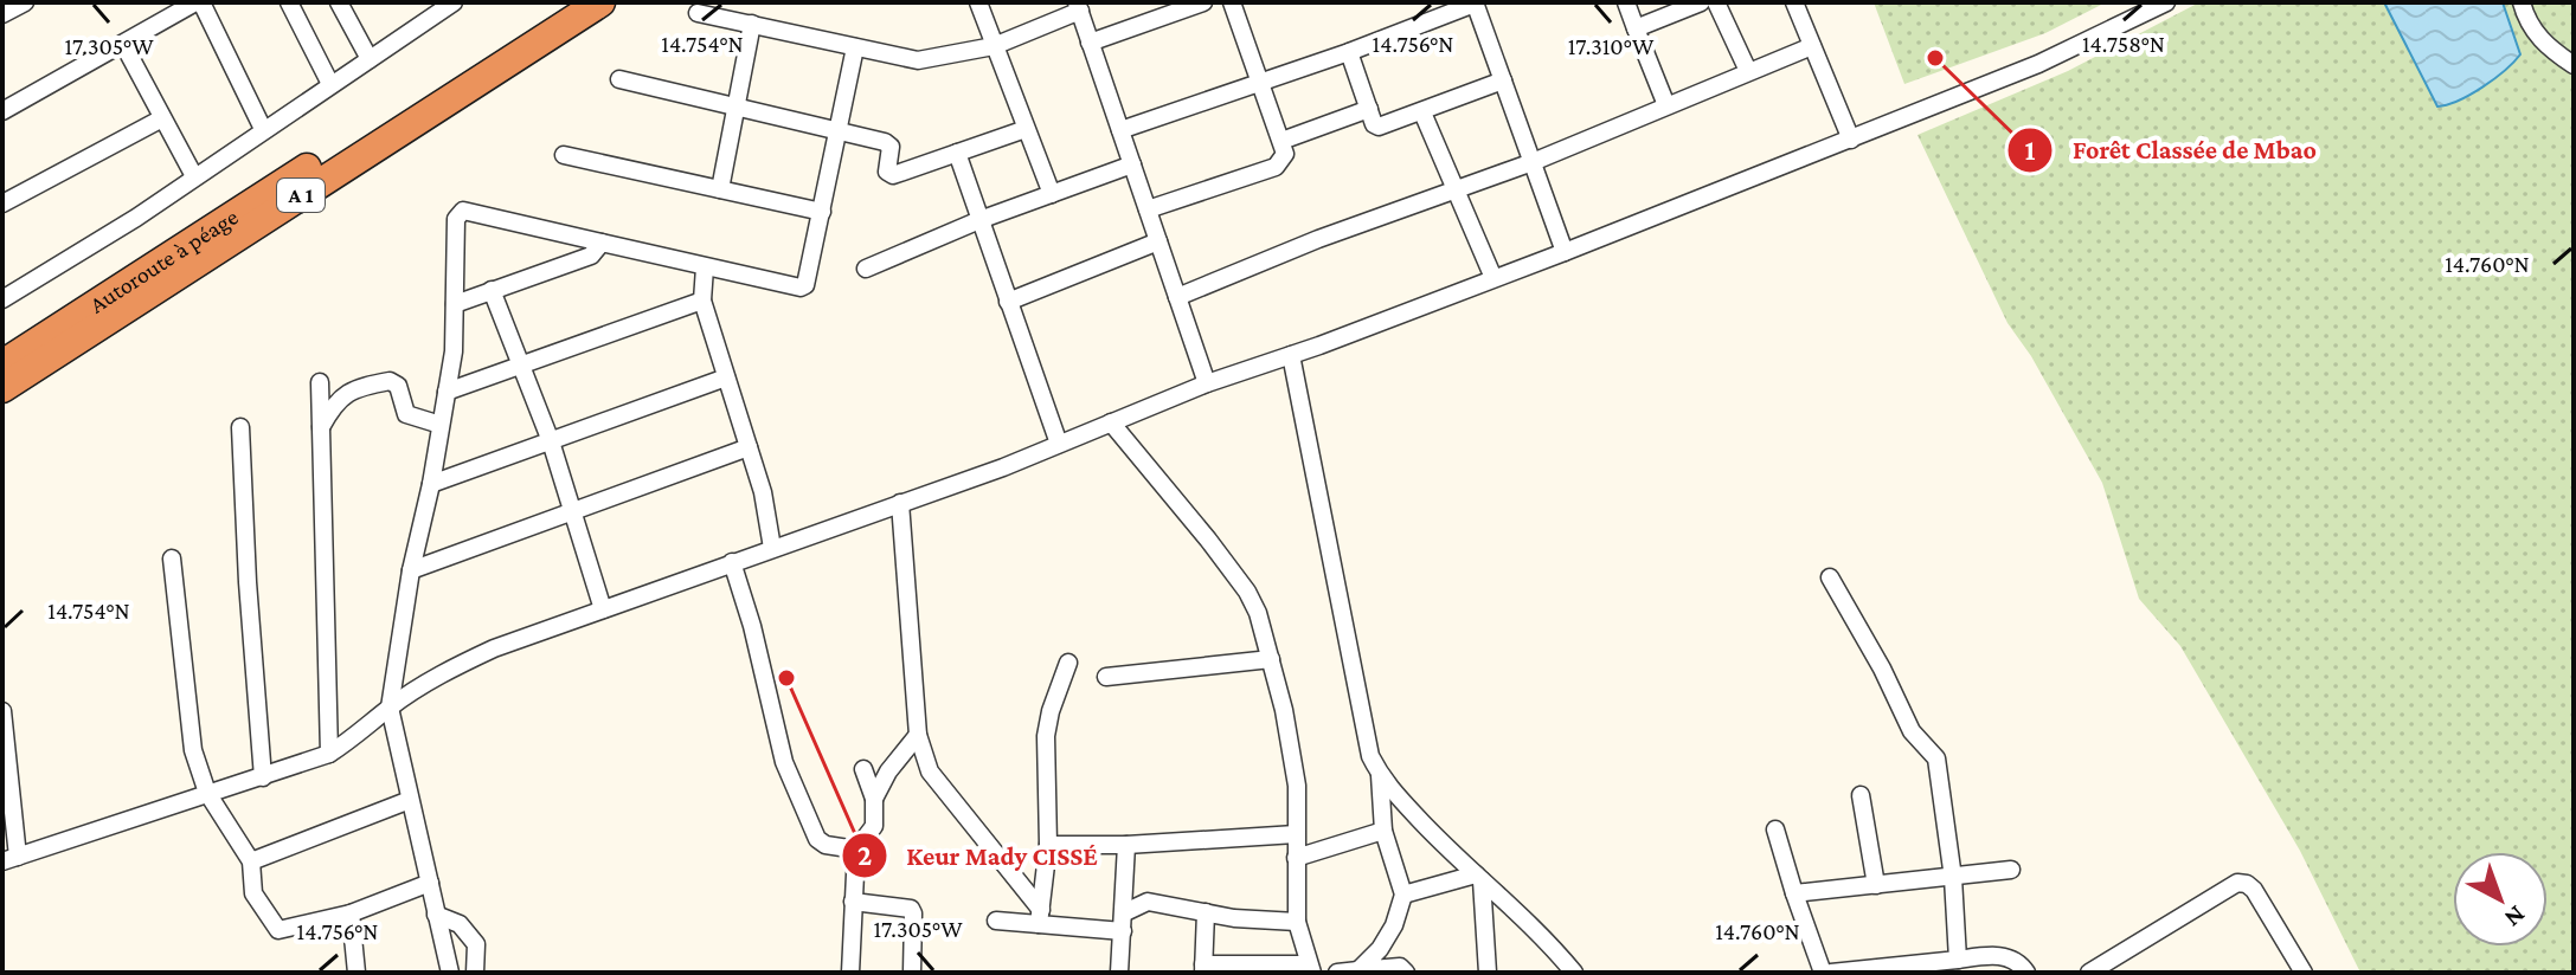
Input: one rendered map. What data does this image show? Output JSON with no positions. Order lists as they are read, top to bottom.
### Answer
{
  "streets": {
    "highway": ["A 1", "Autoroute à péage"]
  },
  "places": ["Forêt Classée de Mbao", "Keur Mady CISSÉ"],
  "north": "bottom right",
  "coordinates": [
    "14.754°N",
    "14.756°N",
    "14.758°N",
    "17.305°W",
    "17.310°W",
    "14.760°N"
  ]
}
